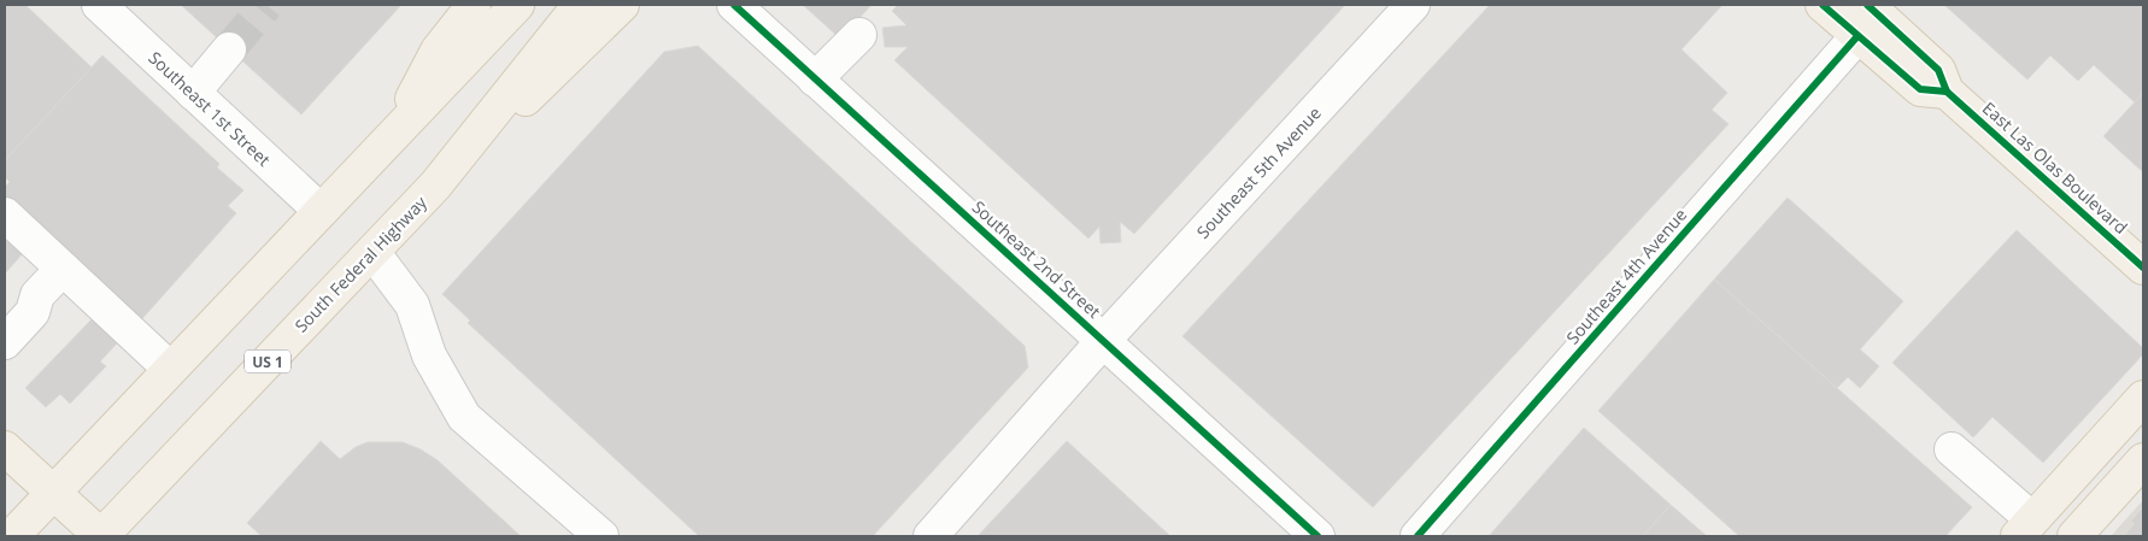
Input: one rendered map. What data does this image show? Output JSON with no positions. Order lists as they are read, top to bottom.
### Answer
{
  "streets": {
    "main road": ["East Las Olas Boulevard", "South Federal Highway", "US 1"],
    "street": [
      "Southeast 1st Street",
      "Southeast 5th Avenue",
      "Southeast 2nd Street",
      "Southeast 4th Avenue"
    ]
  },
  "crossings": [
    ["East Las Olas Boulevard", "Southeast 4th Avenue"],
    ["Southeast 5th Avenue", "Southeast 2nd Street"]
  ]
}
